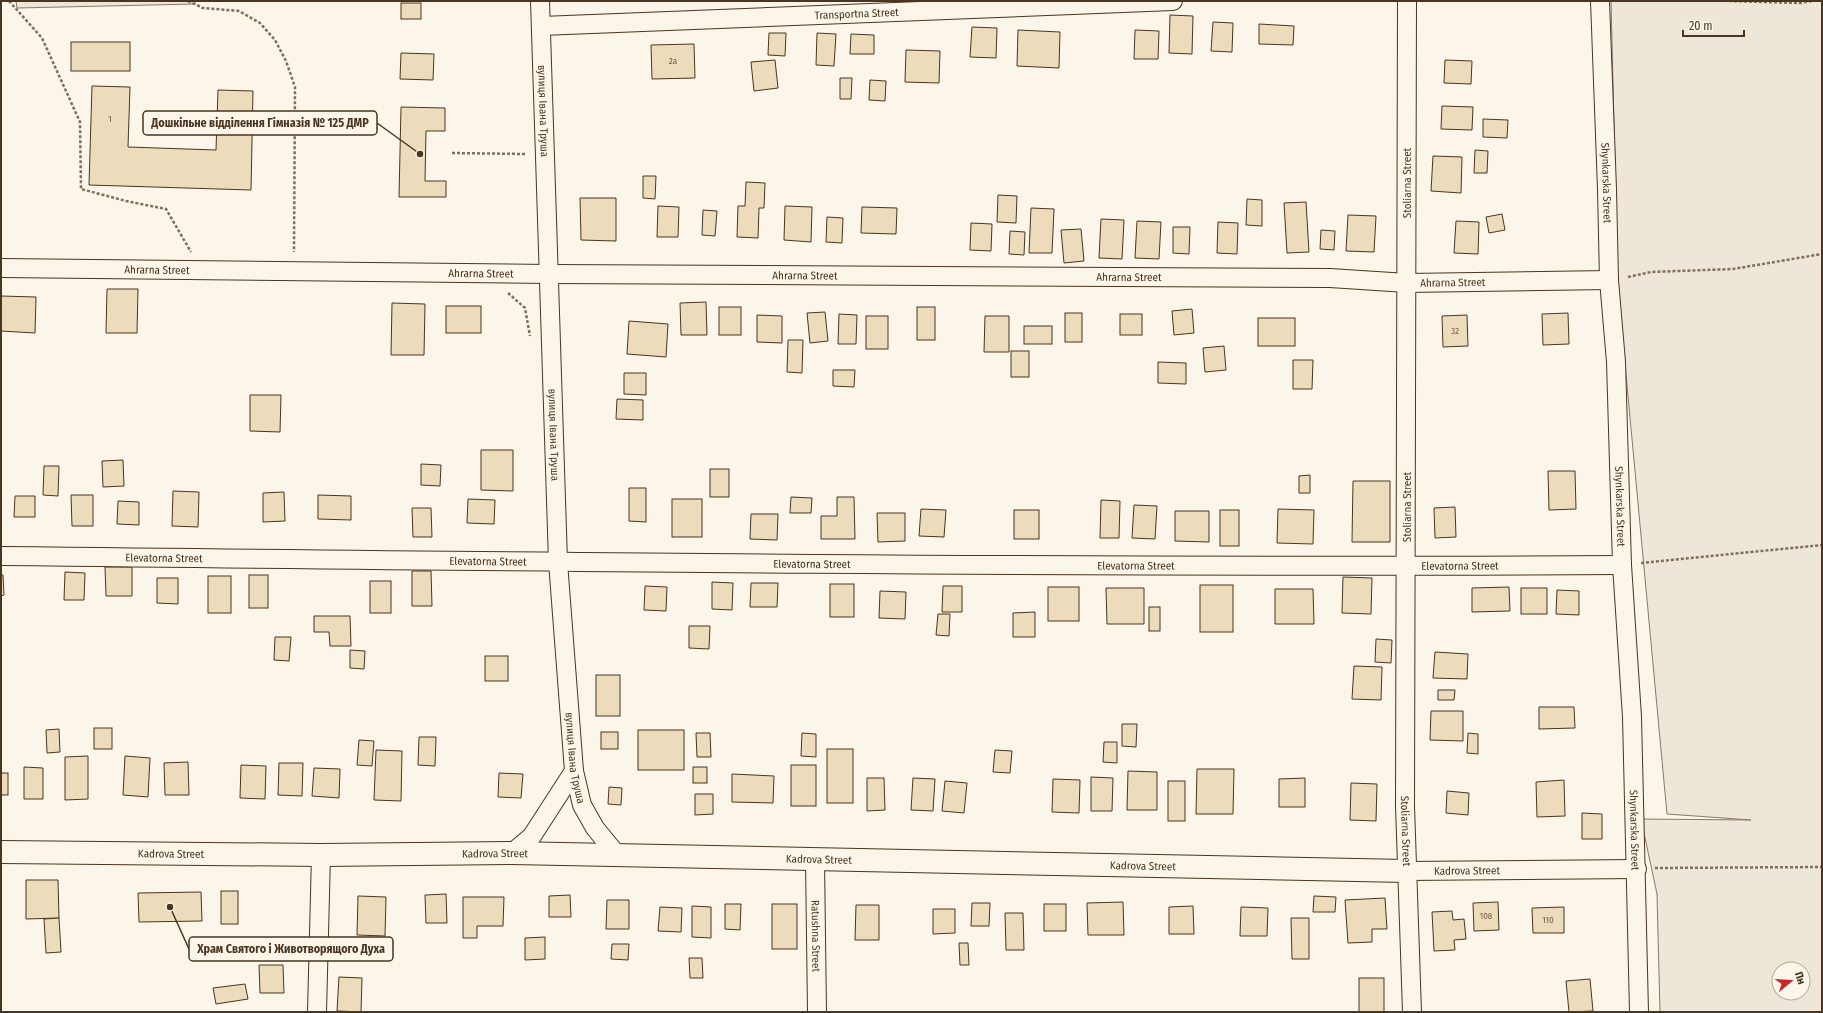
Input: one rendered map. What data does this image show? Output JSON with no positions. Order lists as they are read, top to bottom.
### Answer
{
  "streets": {
    "street": [
      "Transportna Street",
      "вулиця Івана Труша",
      "Stoliarna Street",
      "Shynkarska Street",
      "Ahrarna Street",
      "Elevatorna Street",
      "Kadrova Street",
      "Ratushna Street"
    ]
  },
  "crossings": [
    ["Transportna Street", "вулиця Івана Труша"],
    ["вулиця Івана Труша", "Ahrarna Street"],
    ["вулиця Івана Труша", "Elevatorna Street"],
    ["вулиця Івана Труша", "Kadrova Street"],
    ["Stoliarna Street", "Ahrarna Street"],
    ["Stoliarna Street", "Elevatorna Street"],
    ["Stoliarna Street", "Kadrova Street"],
    ["Shynkarska Street", "Ahrarna Street"],
    ["Shynkarska Street", "Elevatorna Street"],
    ["Shynkarska Street", "Kadrova Street"],
    ["Kadrova Street", "Ratushna Street"]
  ],
  "places": ["Дошкільне відділення Гімназія № 125 ДМР", "Храм Святого і Животворящого Духа"],
  "house_numbers": [
    "2а",
    "1",
    "32",
    "108",
    "110"
  ],
  "scale_bar": "20 m",
  "north": "right"
}
